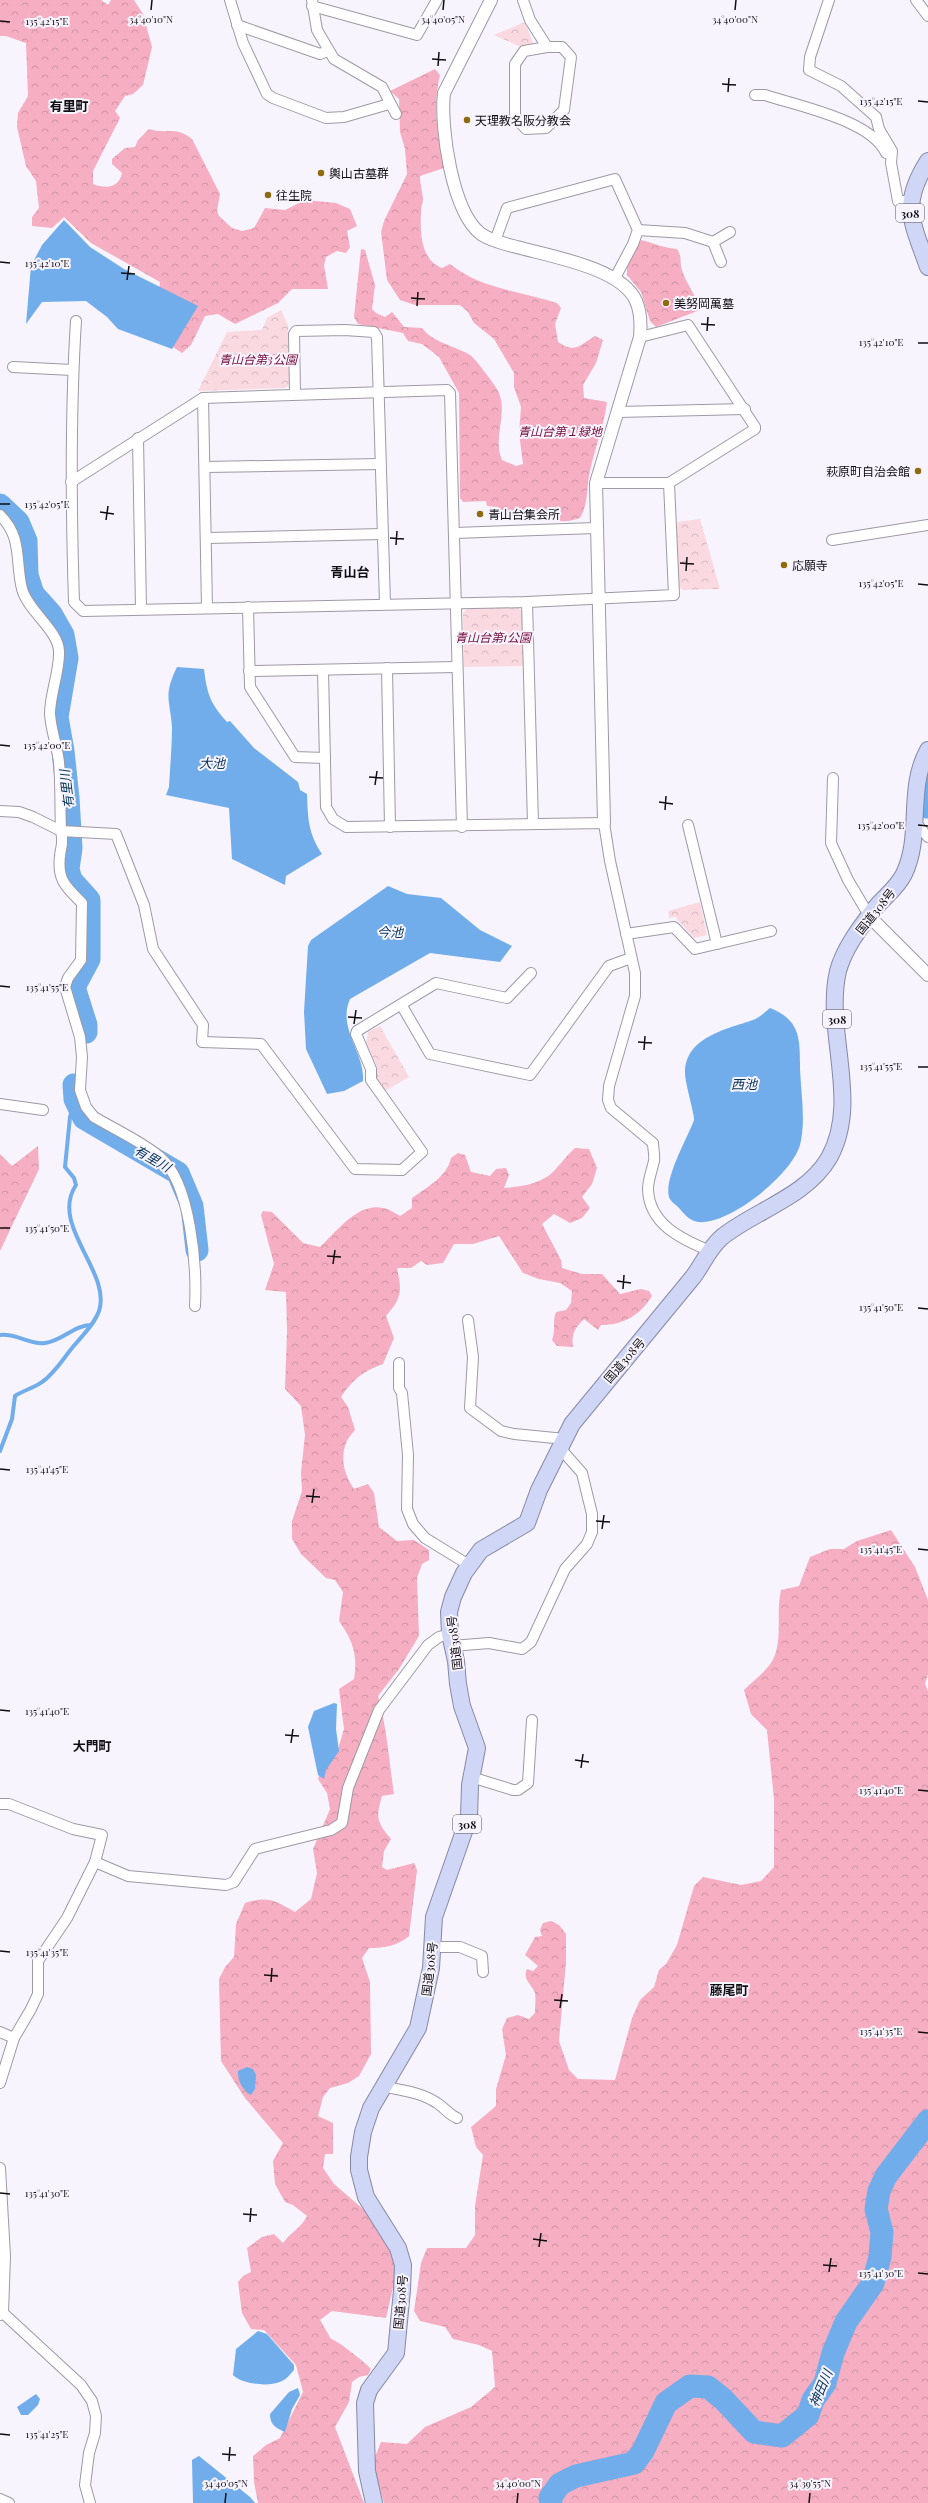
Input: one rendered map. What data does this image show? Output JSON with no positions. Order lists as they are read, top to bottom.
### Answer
{
  "streets": {
    "highway": ["308", "国道308号"]
  },
  "districts": [
    "有里町",
    "青山台",
    "大門町",
    "藤尾町"
  ],
  "water": [
    "大池",
    "有里川",
    "今池",
    "西池",
    "神田川"
  ],
  "parks": ["青山台第3公園", "青山台第１緑地", "青山台第1公園"],
  "places": [
    "天理教名阪分教会",
    "輿山古墓群",
    "往生院",
    "美努岡萬墓",
    "萩原町自治会館",
    "青山台集会所",
    "応願寺"
  ],
  "coordinates": [
    "34°40'10\"N",
    "34°40'05\"N",
    "34°40'00\"N",
    "135°42'15\"E",
    "135°42'10\"E",
    "135°42'05\"E",
    "135°42'00\"E",
    "135°41'55\"E",
    "135°41'50\"E",
    "135°41'45\"E",
    "135°41'40\"E",
    "135°41'35\"E",
    "135°41'30\"E",
    "135°41'25\"E",
    "34°39'55\"N"
  ]
}
